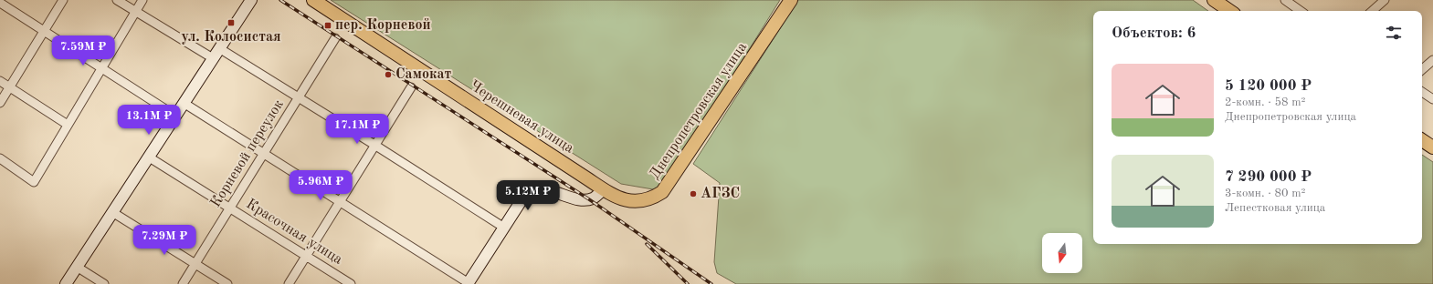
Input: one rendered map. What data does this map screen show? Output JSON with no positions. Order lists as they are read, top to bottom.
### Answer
{
  "streets": {
    "main road": ["Днепропетровская улица", "Черешневая улица"],
    "street": ["Корневой переулок", "Красочная улица"]
  },
  "crossings": [
    ["Днепропетровская улица", "Черешневая улица"],
    ["Корневой переулок", "Красочная улица"]
  ],
  "places": {
    "transit": ["ул. Колосистая", "пер. Корневой"],
    "other": ["Самокат", "АГЗС"]
  },
  "north": "bottom",
  "page": {
    "heading": "Объектов: 6",
    "price": [
      "7.59M ₽",
      "13.1M ₽",
      "17.1M ₽",
      "5.96M ₽",
      "5.12M ₽",
      "7.29M ₽"
    ],
    "list": [
      {
        "name": "5 120 000 ₽",
        "note": "2-комн. · 58 m² · Днепропетровская улица"
      },
      {
        "name": "7 290 000 ₽",
        "note": "3-комн. · 80 m² · Лепестковая улица"
      }
    ]
  }
}
